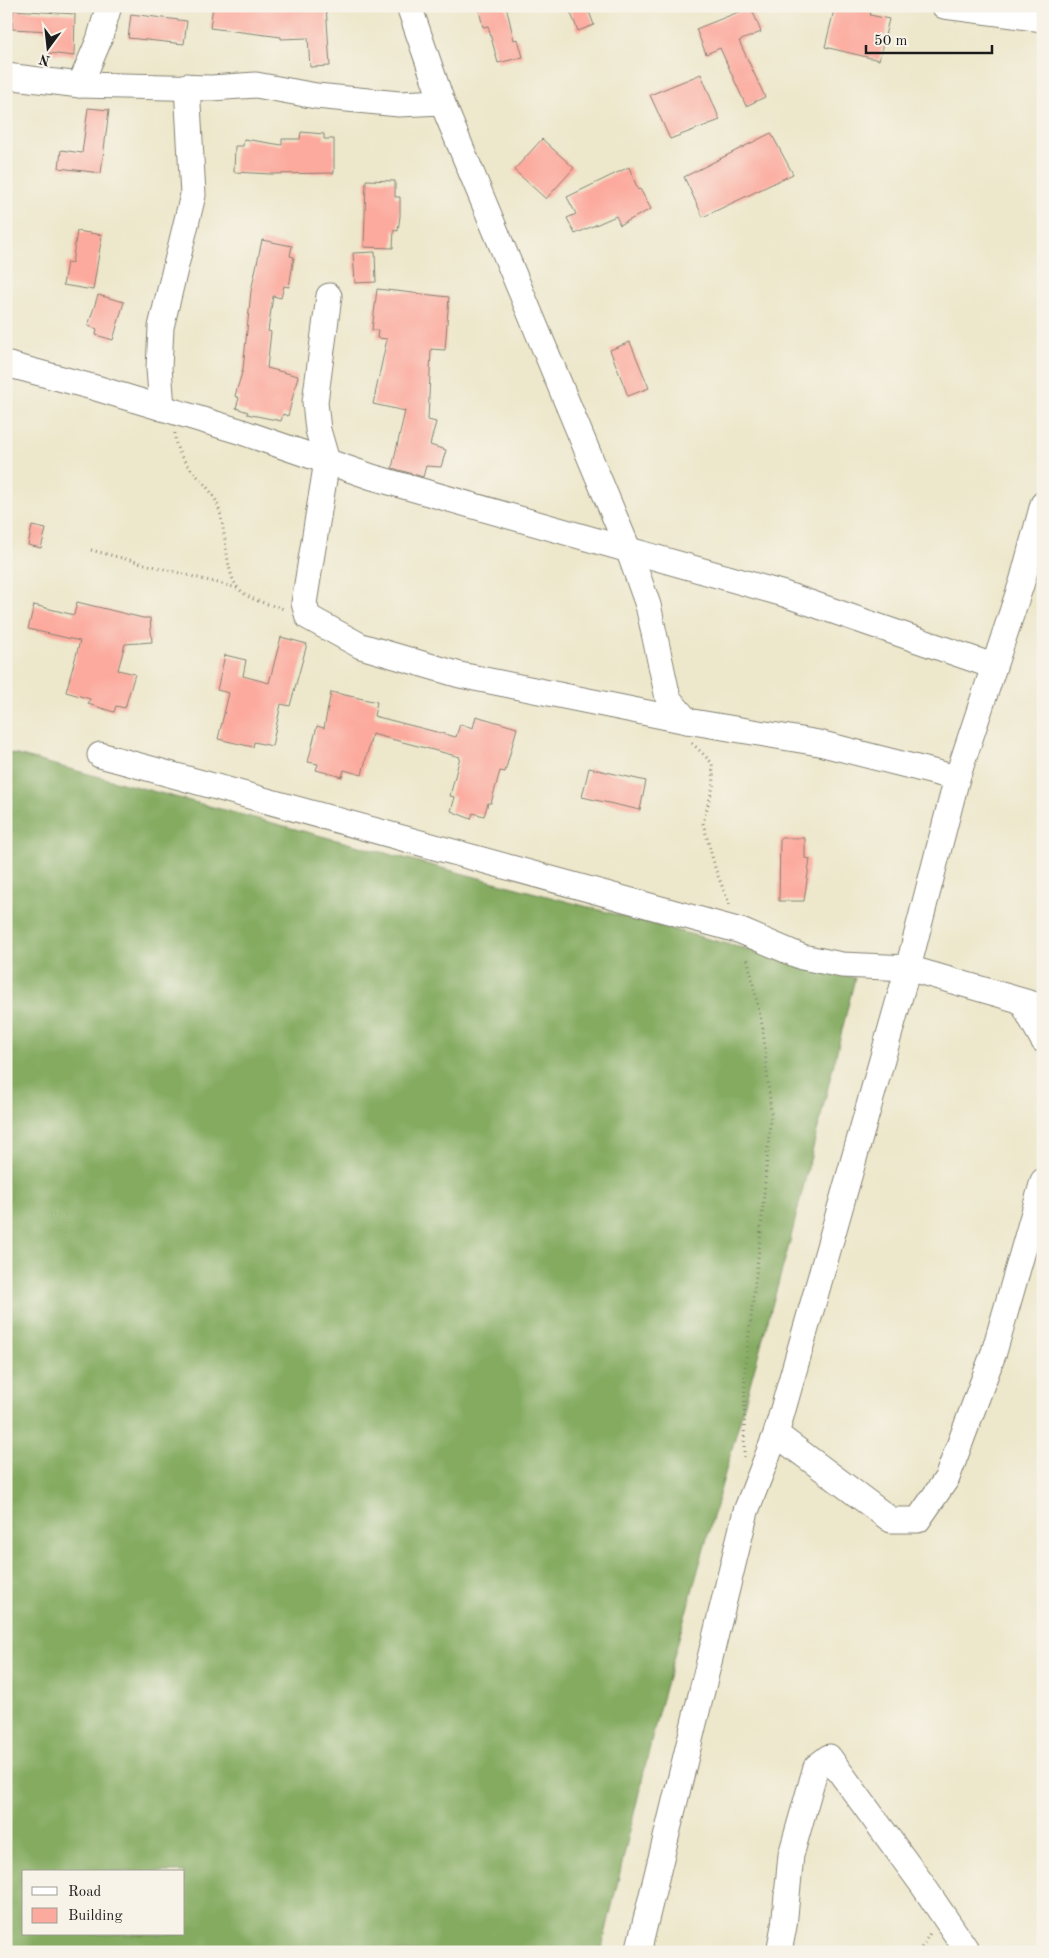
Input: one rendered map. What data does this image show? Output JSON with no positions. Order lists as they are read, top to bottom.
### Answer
{
  "legend": ["Road", "Building"],
  "scale_bar": "50 m",
  "north": "bottom"
}
